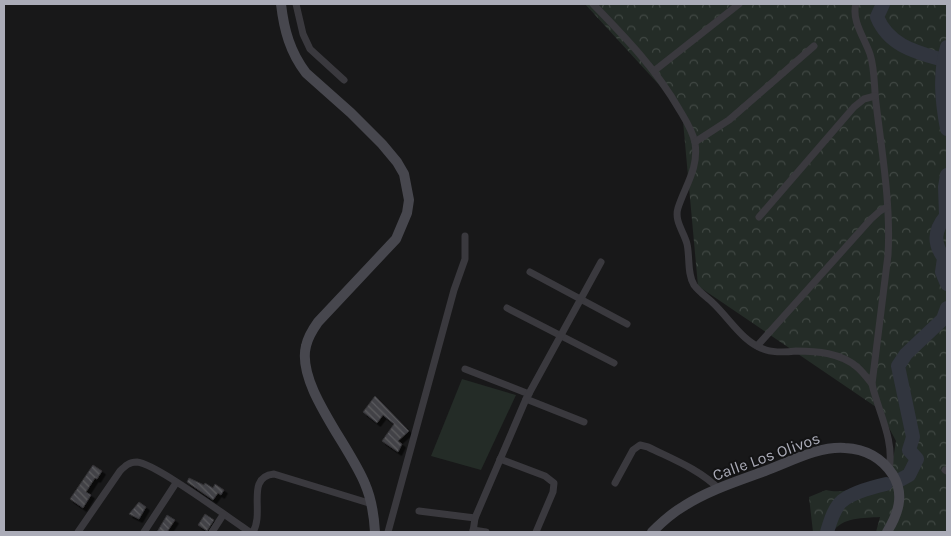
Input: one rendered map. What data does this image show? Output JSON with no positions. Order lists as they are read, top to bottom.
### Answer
{
  "streets": {
    "street": ["Calle Los Olivos"]
  }
}
